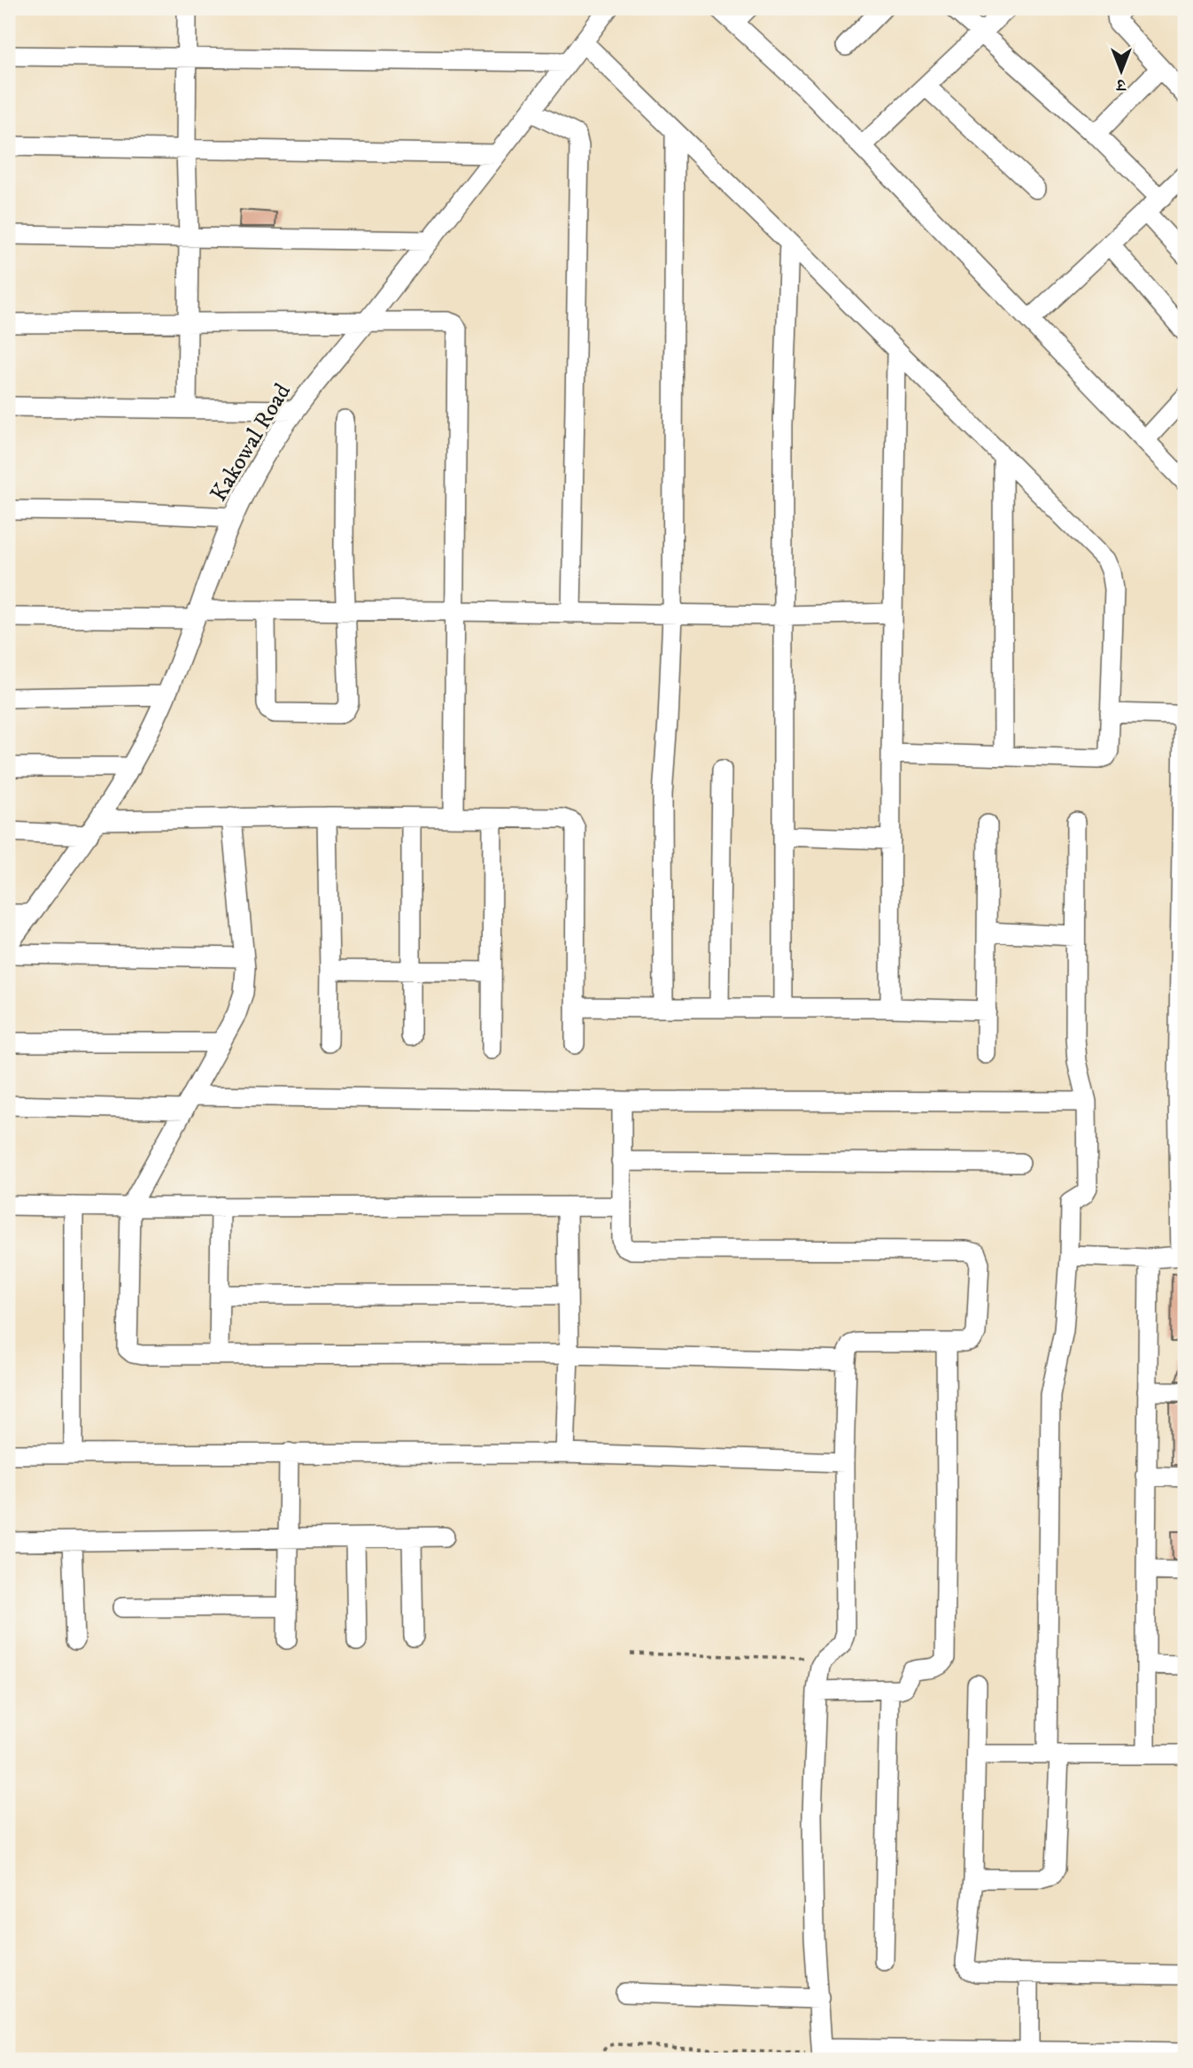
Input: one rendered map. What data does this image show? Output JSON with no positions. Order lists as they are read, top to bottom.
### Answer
{
  "streets": {
    "street": ["Kakowal Road"]
  },
  "north": "bottom"
}
